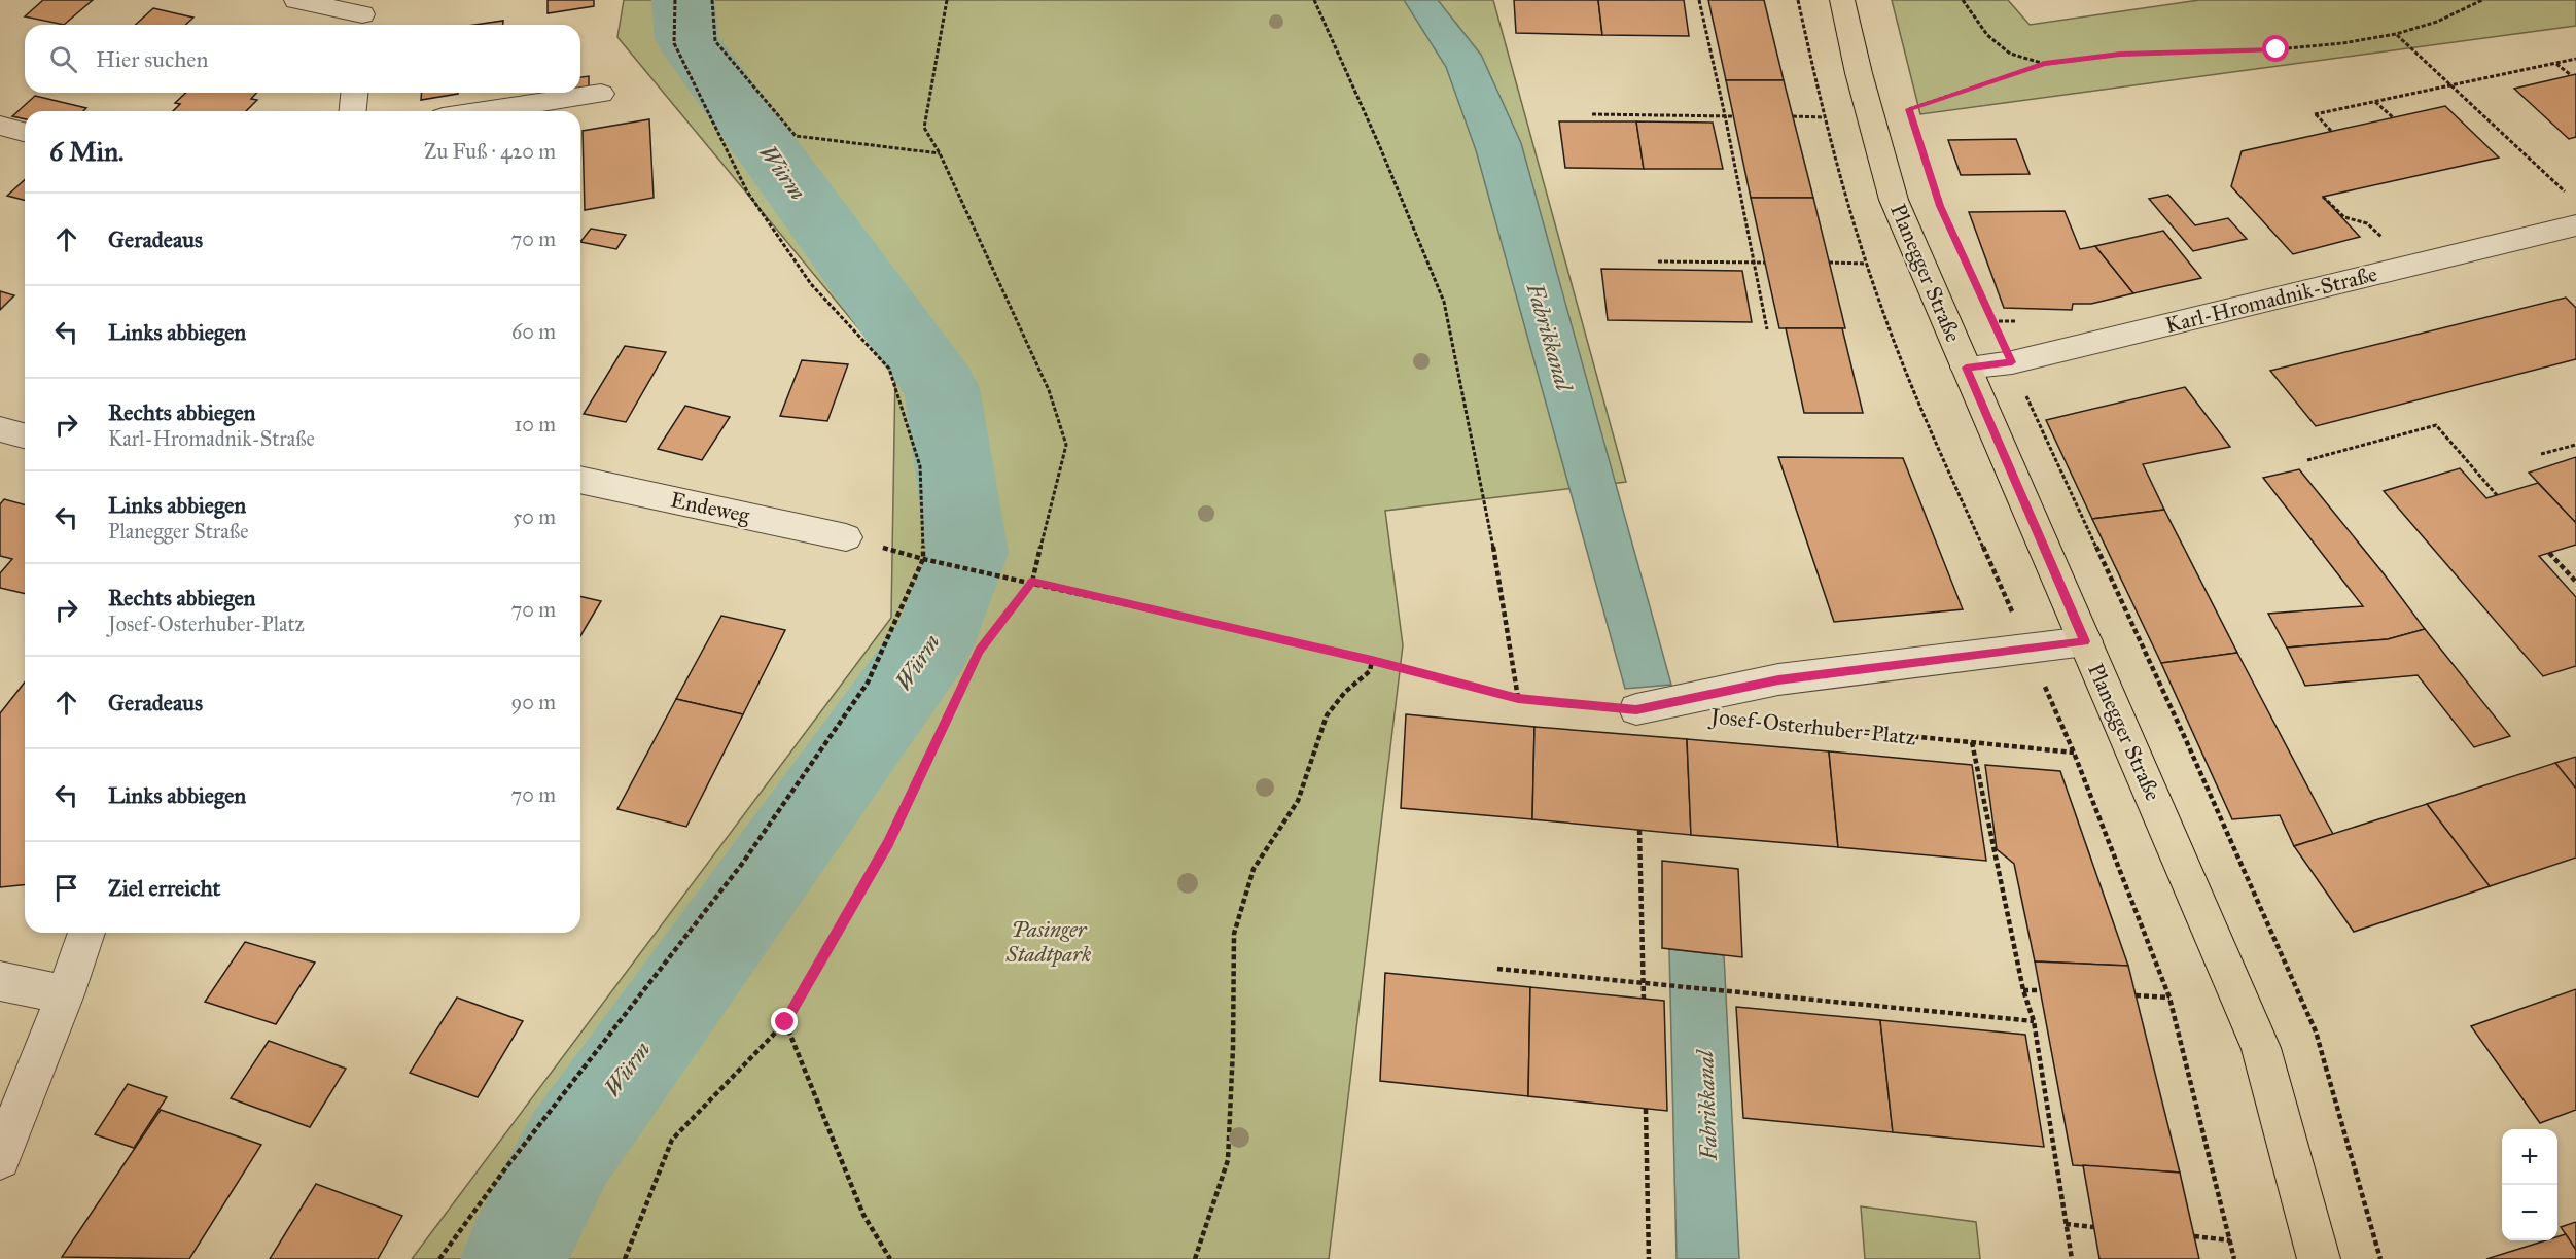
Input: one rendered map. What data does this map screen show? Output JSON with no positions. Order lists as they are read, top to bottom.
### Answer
{
  "streets": {
    "main road": ["Planegger Straße"],
    "street": ["Karl-Hromadnik-Straße", "Endeweg", "Josef-Osterhuber-Platz"]
  },
  "crossings": [
    ["Planegger Straße", "Karl-Hromadnik-Straße"],
    ["Planegger Straße", "Josef-Osterhuber-Platz"]
  ],
  "water": ["Würm", "Fabrikkanal"],
  "parks": ["Pasinger Stadtpark"],
  "page": {
    "search": "Hier suchen",
    "heading": ["6 Min.", "Zu Fuß · 420 m"],
    "list": [
      ["Geradeaus", "70 m"],
      ["Links abbiegen", "60 m"],
      ["Rechts abbiegen", "Karl-Hromadnik-Straße", "10 m"],
      ["Links abbiegen", "Planegger Straße", "50 m"],
      ["Rechts abbiegen", "Josef-Osterhuber-Platz", "70 m"],
      ["Geradeaus", "90 m"],
      ["Links abbiegen", "70 m"],
      "Ziel erreicht"
    ],
    "map_buttons": ["+", "−"]
  }
}
